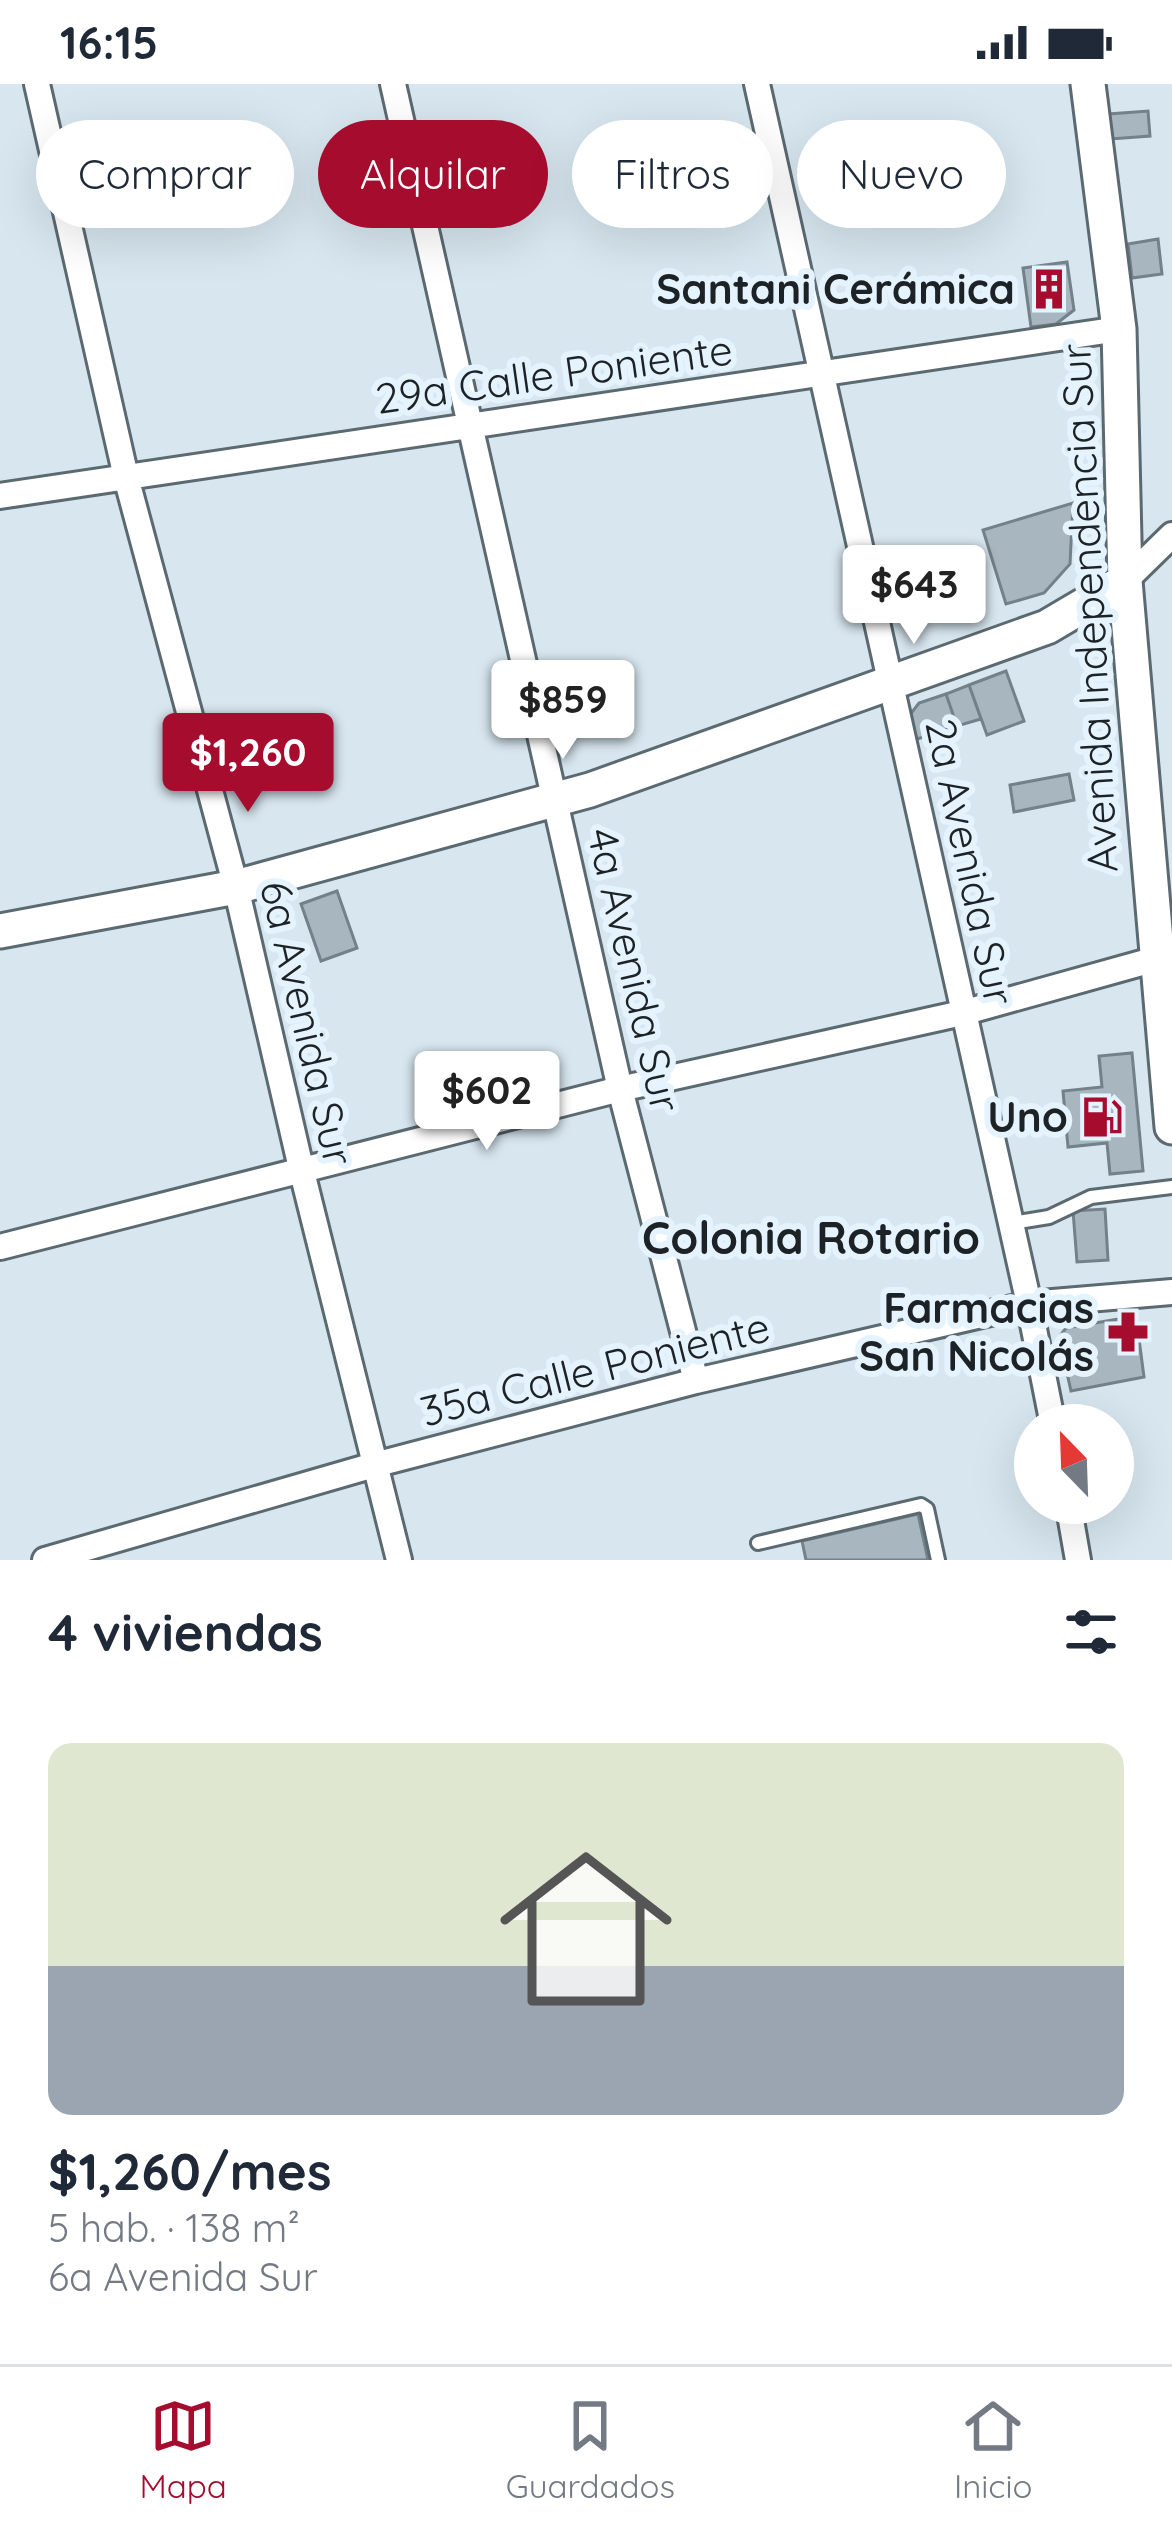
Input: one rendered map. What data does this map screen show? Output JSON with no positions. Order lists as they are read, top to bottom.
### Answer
{
  "streets": {
    "street": [
      "29a Calle Poniente",
      "Avenida Independencia Sur",
      "2a Avenida Sur",
      "4a Avenida Sur",
      "6a Avenida Sur",
      "35a Calle Poniente"
    ]
  },
  "crossings": [
    ["29a Calle Poniente", "Avenida Independencia Sur"],
    ["29a Calle Poniente", "2a Avenida Sur"],
    ["29a Calle Poniente", "4a Avenida Sur"],
    ["29a Calle Poniente", "6a Avenida Sur"],
    ["2a Avenida Sur", "35a Calle Poniente"],
    ["4a Avenida Sur", "35a Calle Poniente"],
    ["6a Avenida Sur", "35a Calle Poniente"]
  ],
  "districts": ["Colonia Rotario"],
  "places": {
    "building": ["Santani Cerámica"],
    "fuel station": ["Uno"],
    "pharmacy": ["Farmacias San Nicolás"]
  },
  "north": "top left",
  "page": {
    "status": "16:15",
    "chip": [
      "Comprar",
      "Alquilar",
      "Filtros",
      "Nuevo"
    ],
    "price": [
      "$643",
      "$859",
      "$1,260",
      "$602"
    ],
    "heading": "4 viviendas",
    "list": [
      {
        "name": "$1,260/mes",
        "note": "5 hab. · 138 m² · 6a Avenida Sur"
      }
    ],
    "tabs": ["Mapa", "Guardados", "Inicio"]
  }
}
